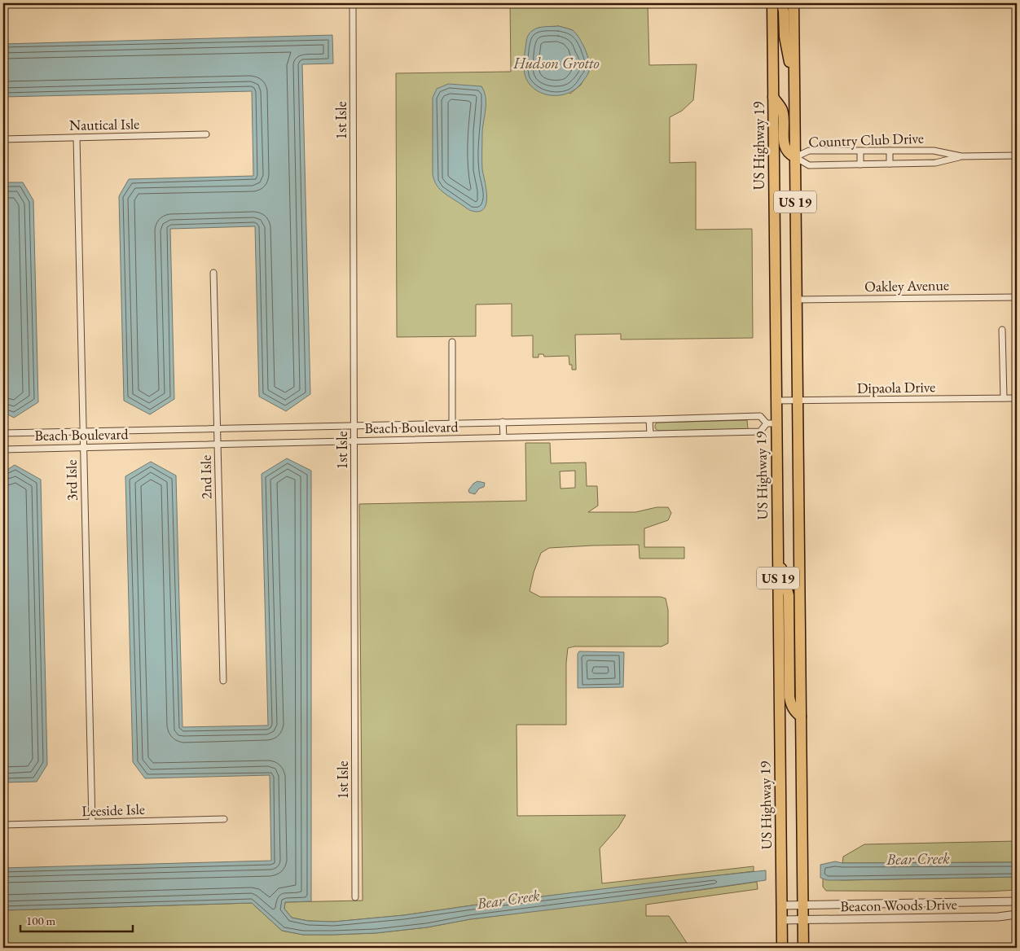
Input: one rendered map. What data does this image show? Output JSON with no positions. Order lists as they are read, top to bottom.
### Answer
{
  "streets": {
    "highway": ["US Highway 19", "US 19"],
    "street": [
      "1st Isle",
      "Nautical Isle",
      "Country Club Drive",
      "Oakley Avenue",
      "Dipaola Drive",
      "Beach Boulevard",
      "2nd Isle",
      "3rd Isle",
      "Leeside Isle",
      "Beacon Woods Drive"
    ]
  },
  "crossings": [
    ["1st Isle", "Beach Boulevard"],
    ["Nautical Isle", "3rd Isle"],
    ["Country Club Drive", "US 19"],
    ["US Highway 19", "Dipaola Drive"],
    ["US Highway 19", "Beach Boulevard"],
    ["US Highway 19", "Beacon Woods Drive"],
    ["US 19", "Oakley Avenue"],
    ["US 19", "Dipaola Drive"],
    ["US 19", "Beacon Woods Drive"],
    ["Beach Boulevard", "2nd Isle"],
    ["Beach Boulevard", "3rd Isle"],
    ["3rd Isle", "Leeside Isle"]
  ],
  "water": ["Hudson Grotto", "Bear Creek"],
  "scale_bar": "100 m"
}
